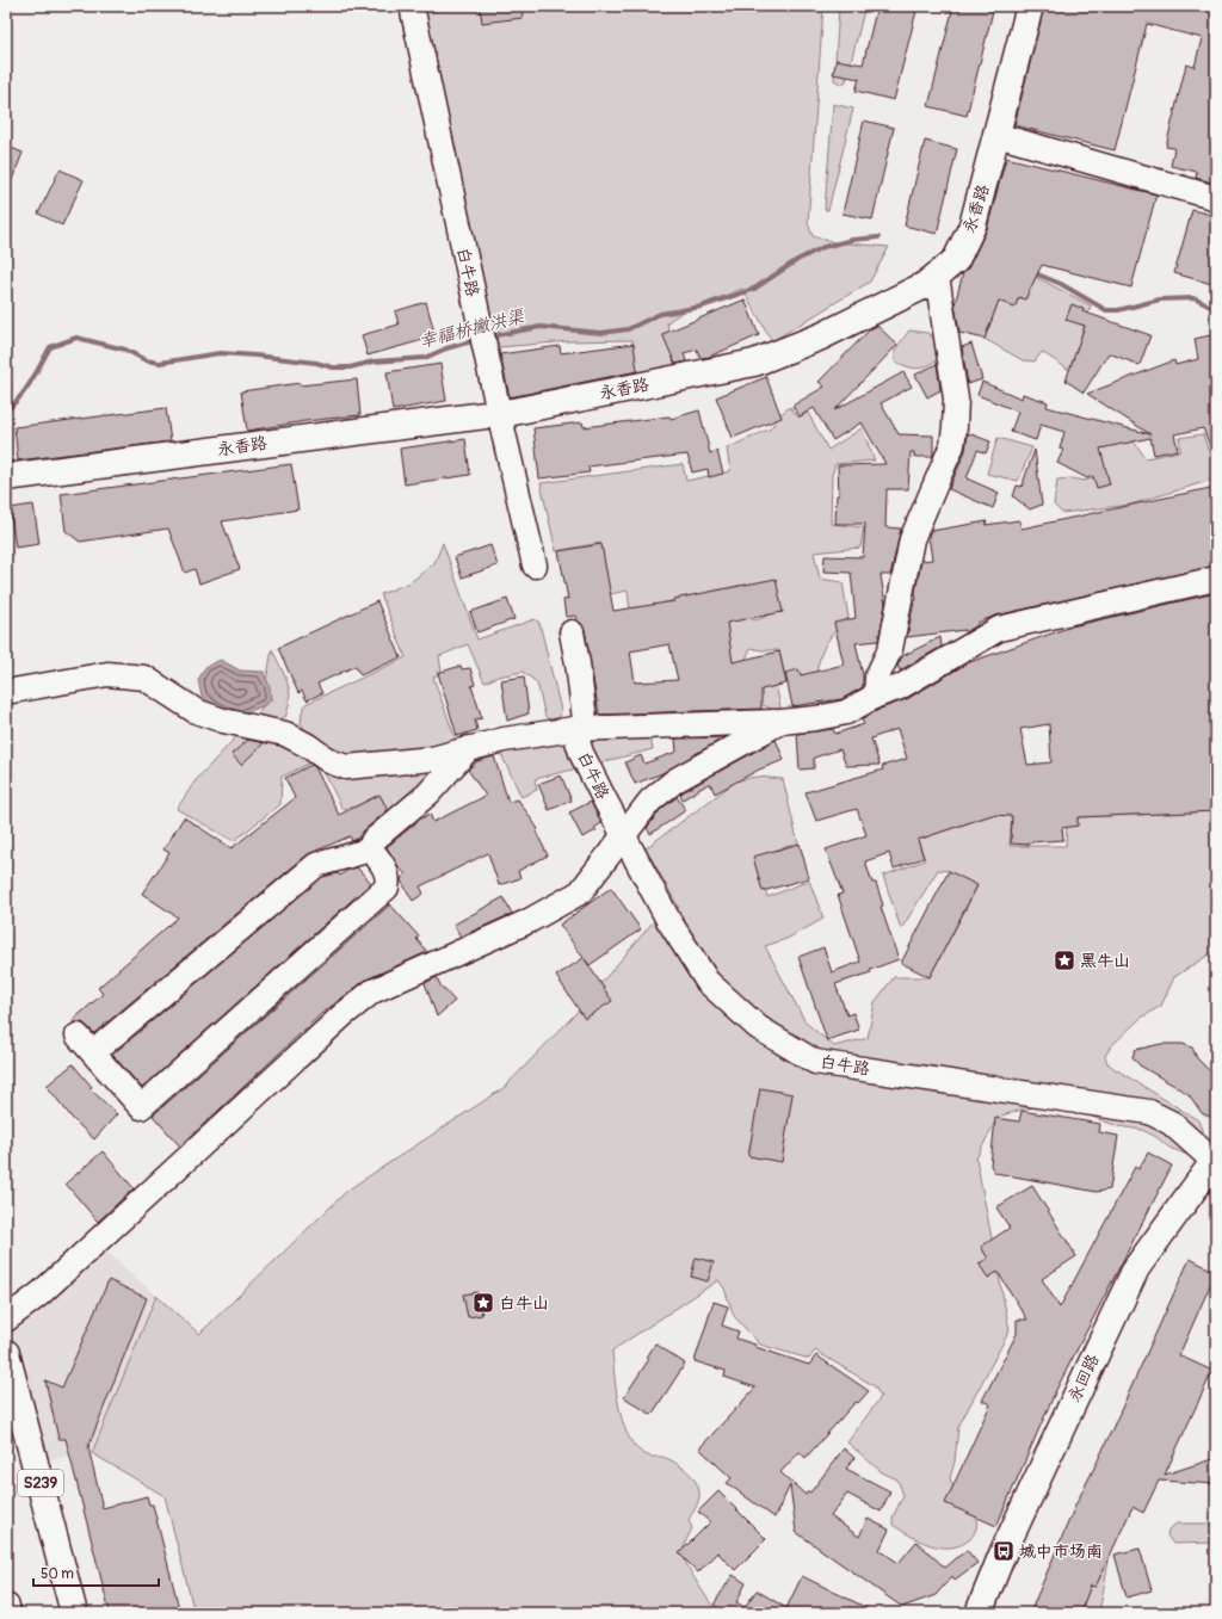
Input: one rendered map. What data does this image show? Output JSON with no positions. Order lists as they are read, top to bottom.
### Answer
{
  "streets": {
    "main road": ["永香路", "永回路", "S239"],
    "street": ["白牛路"]
  },
  "crossings": [
    ["永香路", "白牛路"],
    ["白牛路", "永回路"]
  ],
  "water": ["幸福桥撇洪渠"],
  "places": {
    "place": ["黑牛山", "白牛山"],
    "bus stop": ["城中市场南"]
  },
  "scale_bar": "50 m"
}
